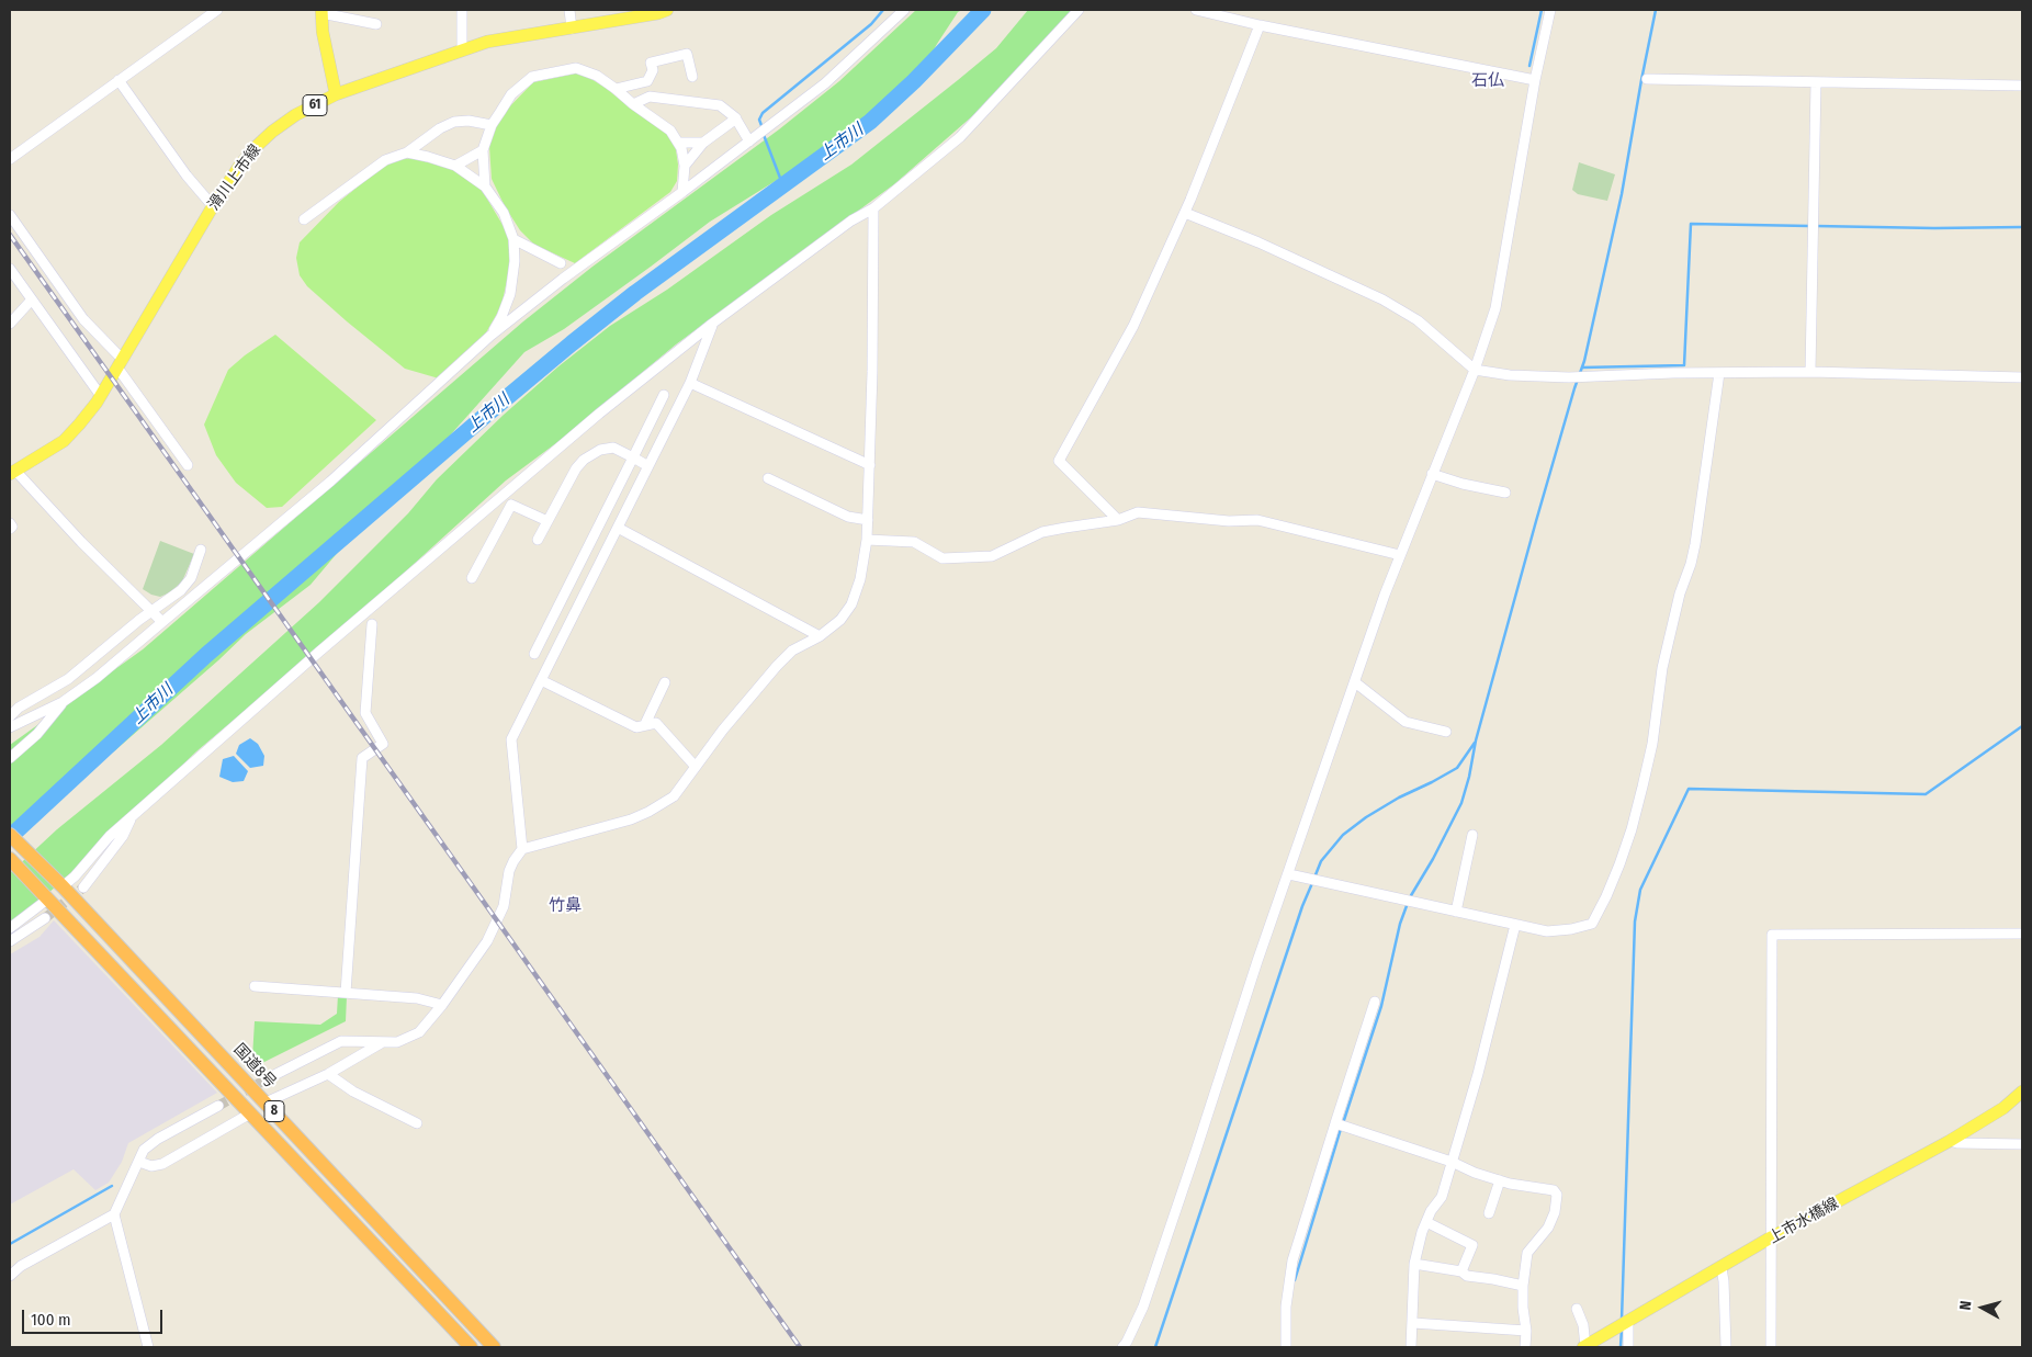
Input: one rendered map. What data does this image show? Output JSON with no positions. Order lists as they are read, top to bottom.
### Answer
{
  "streets": {
    "highway": ["国道8号", "8"],
    "main road": ["61", "滑川上市線", "上市水橋線"]
  },
  "districts": ["石仏", "竹鼻"],
  "water": ["上市川"],
  "scale_bar": "100 m",
  "north": "left"
}
